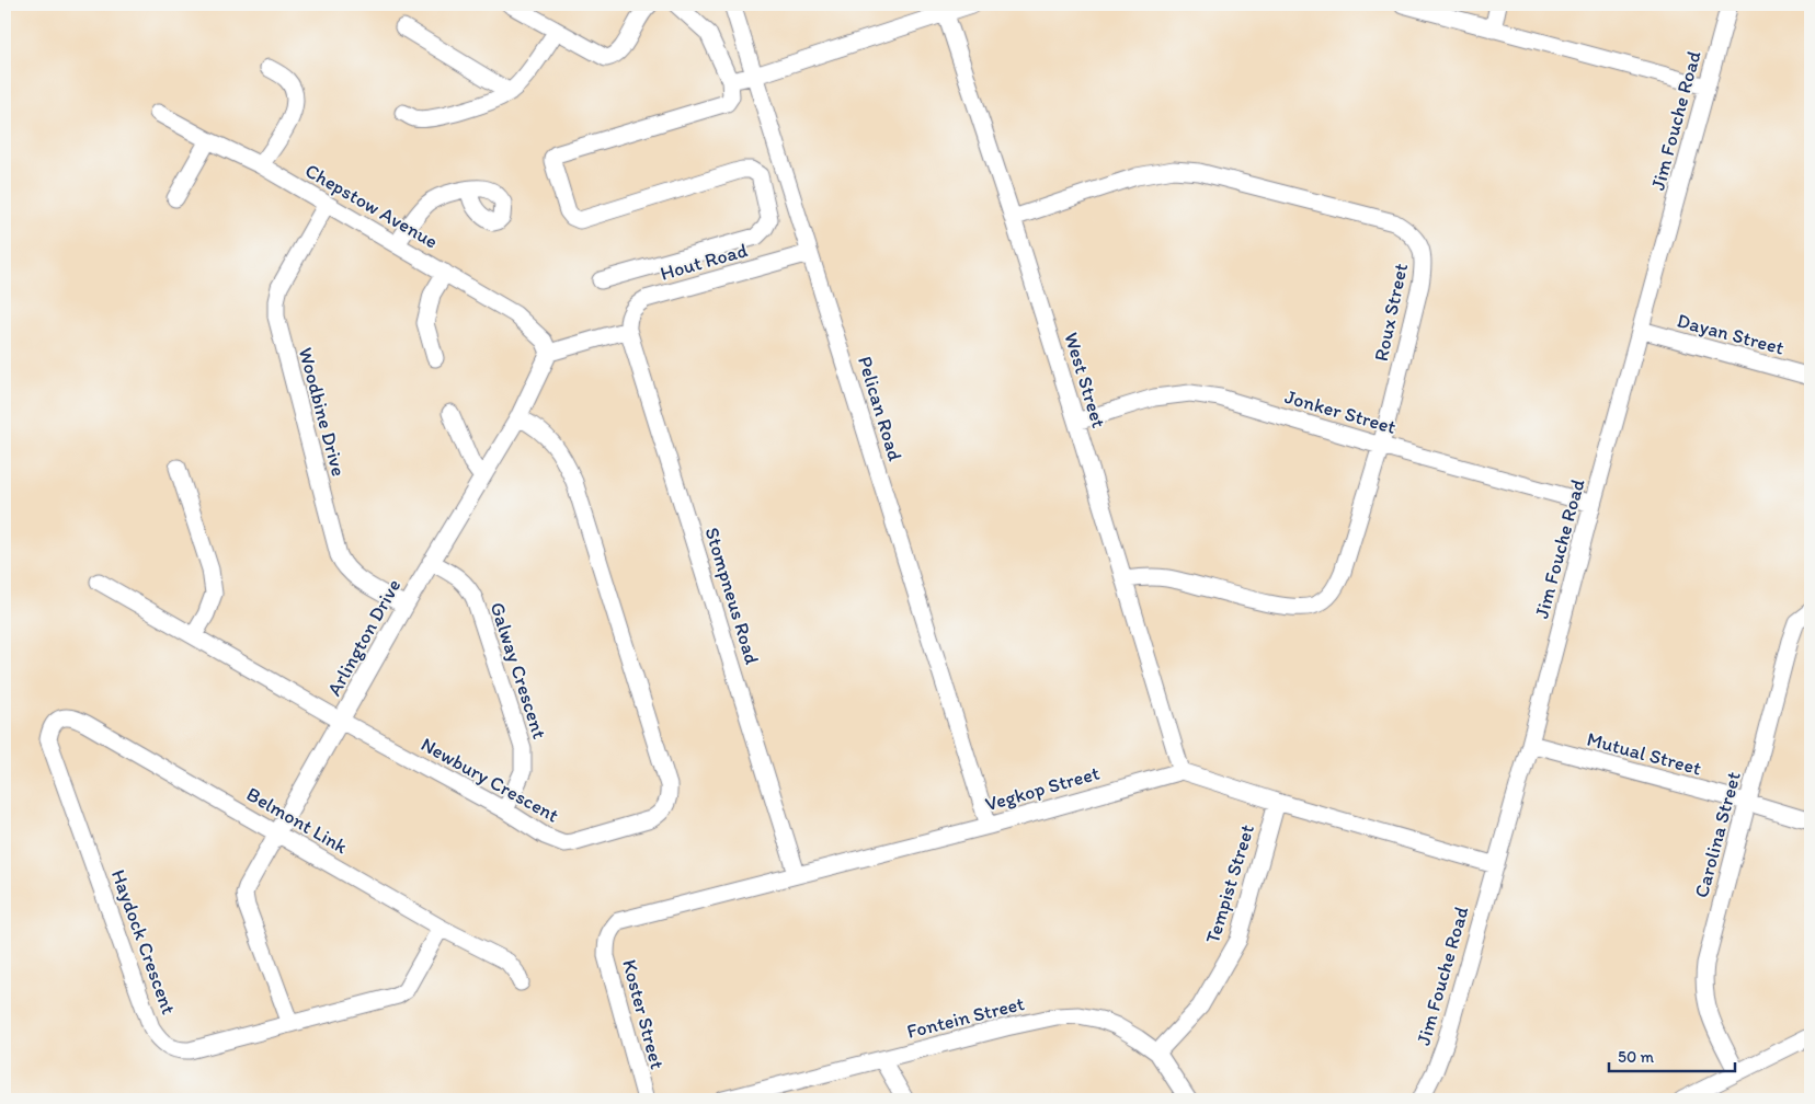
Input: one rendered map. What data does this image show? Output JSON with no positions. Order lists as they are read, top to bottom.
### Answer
{
  "streets": {
    "street": [
      "Jim Fouche Road",
      "Chepstow Avenue",
      "Hout Road",
      "Roux Street",
      "Dayan Street",
      "West Street",
      "Pelican Road",
      "Woodbine Drive",
      "Jonker Street",
      "Stompneus Road",
      "Arlington Drive",
      "Galway Crescent",
      "Mutual Street",
      "Newbury Crescent",
      "Vegkop Street",
      "Belmont Link",
      "Carolina Street",
      "Tempist Street",
      "Haydock Crescent",
      "Koster Street",
      "Fontein Street"
    ]
  },
  "crossings": [
    ["Jim Fouche Road", "Dayan Street"],
    ["Jim Fouche Road", "Jonker Street"],
    ["Jim Fouche Road", "Mutual Street"],
    ["Chepstow Avenue", "Woodbine Drive"],
    ["Chepstow Avenue", "Arlington Drive"],
    ["Hout Road", "Pelican Road"],
    ["Hout Road", "Stompneus Road"],
    ["Roux Street", "West Street"],
    ["Roux Street", "Jonker Street"],
    ["West Street", "Jonker Street"],
    ["West Street", "Vegkop Street"],
    ["Pelican Road", "Vegkop Street"],
    ["Woodbine Drive", "Arlington Drive"],
    ["Stompneus Road", "Vegkop Street"],
    ["Arlington Drive", "Galway Crescent"],
    ["Arlington Drive", "Newbury Crescent"],
    ["Arlington Drive", "Belmont Link"],
    ["Arlington Drive", "Haydock Crescent"],
    ["Galway Crescent", "Newbury Crescent"],
    ["Mutual Street", "Carolina Street"],
    ["Vegkop Street", "Koster Street"],
    ["Belmont Link", "Haydock Crescent"],
    ["Tempist Street", "Fontein Street"]
  ],
  "scale_bar": "50 m"
}
